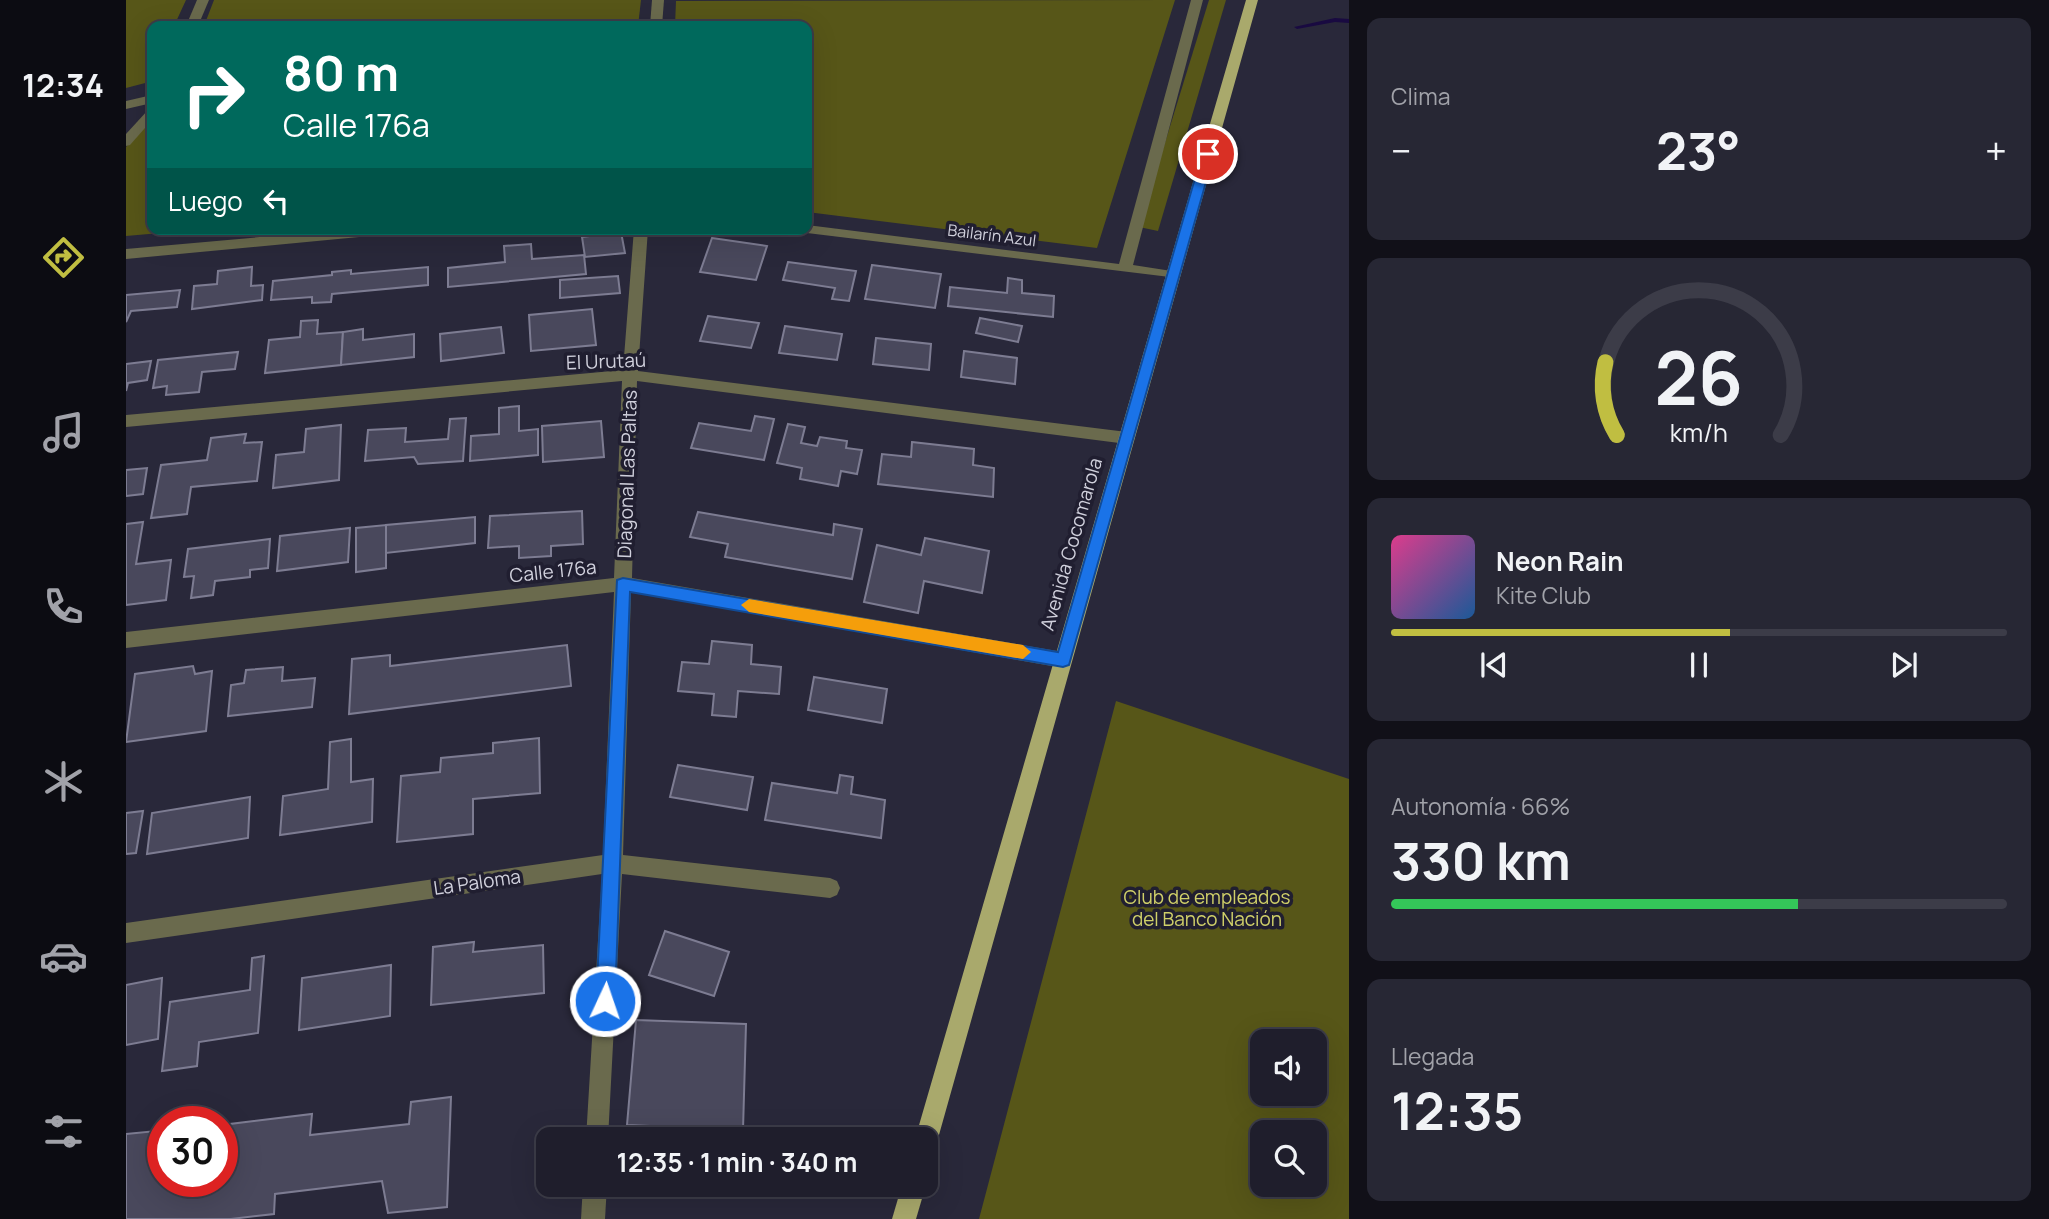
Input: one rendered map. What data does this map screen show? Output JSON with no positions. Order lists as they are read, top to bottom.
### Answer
{
  "streets": {
    "main road": ["Avenida Cocomarola"],
    "street": [
      "Bailarín Azul",
      "El Urutaú",
      "Diagonal Las Paltas",
      "Calle 176a",
      "La Paloma"
    ]
  },
  "crossings": [
    ["Bailarín Azul", "Avenida Cocomarola"],
    ["El Urutaú", "Diagonal Las Paltas"],
    ["El Urutaú", "Avenida Cocomarola"],
    ["Diagonal Las Paltas", "Calle 176a"],
    ["Diagonal Las Paltas", "La Paloma"],
    ["Avenida Cocomarola", "Calle 176a"]
  ],
  "parks": ["Club de empleados del Banco Nación"],
  "page": {
    "tabs": "12:34",
    "tile": [
      "Clima",
      ["Autonomía · 66%", "330 km"],
      ["Llegada", "12:35"]
    ],
    "turn": ["80 m", "Calle 176a"],
    "heat": ["−", "23°", "+"],
    "then": "Luego",
    "song": ["Neon Rain", "Kite Club"],
    "limit": "30",
    "trip": "12:35 · 1 min · 340 m",
    "gauge": ["26", "km/h"]
  }
}
